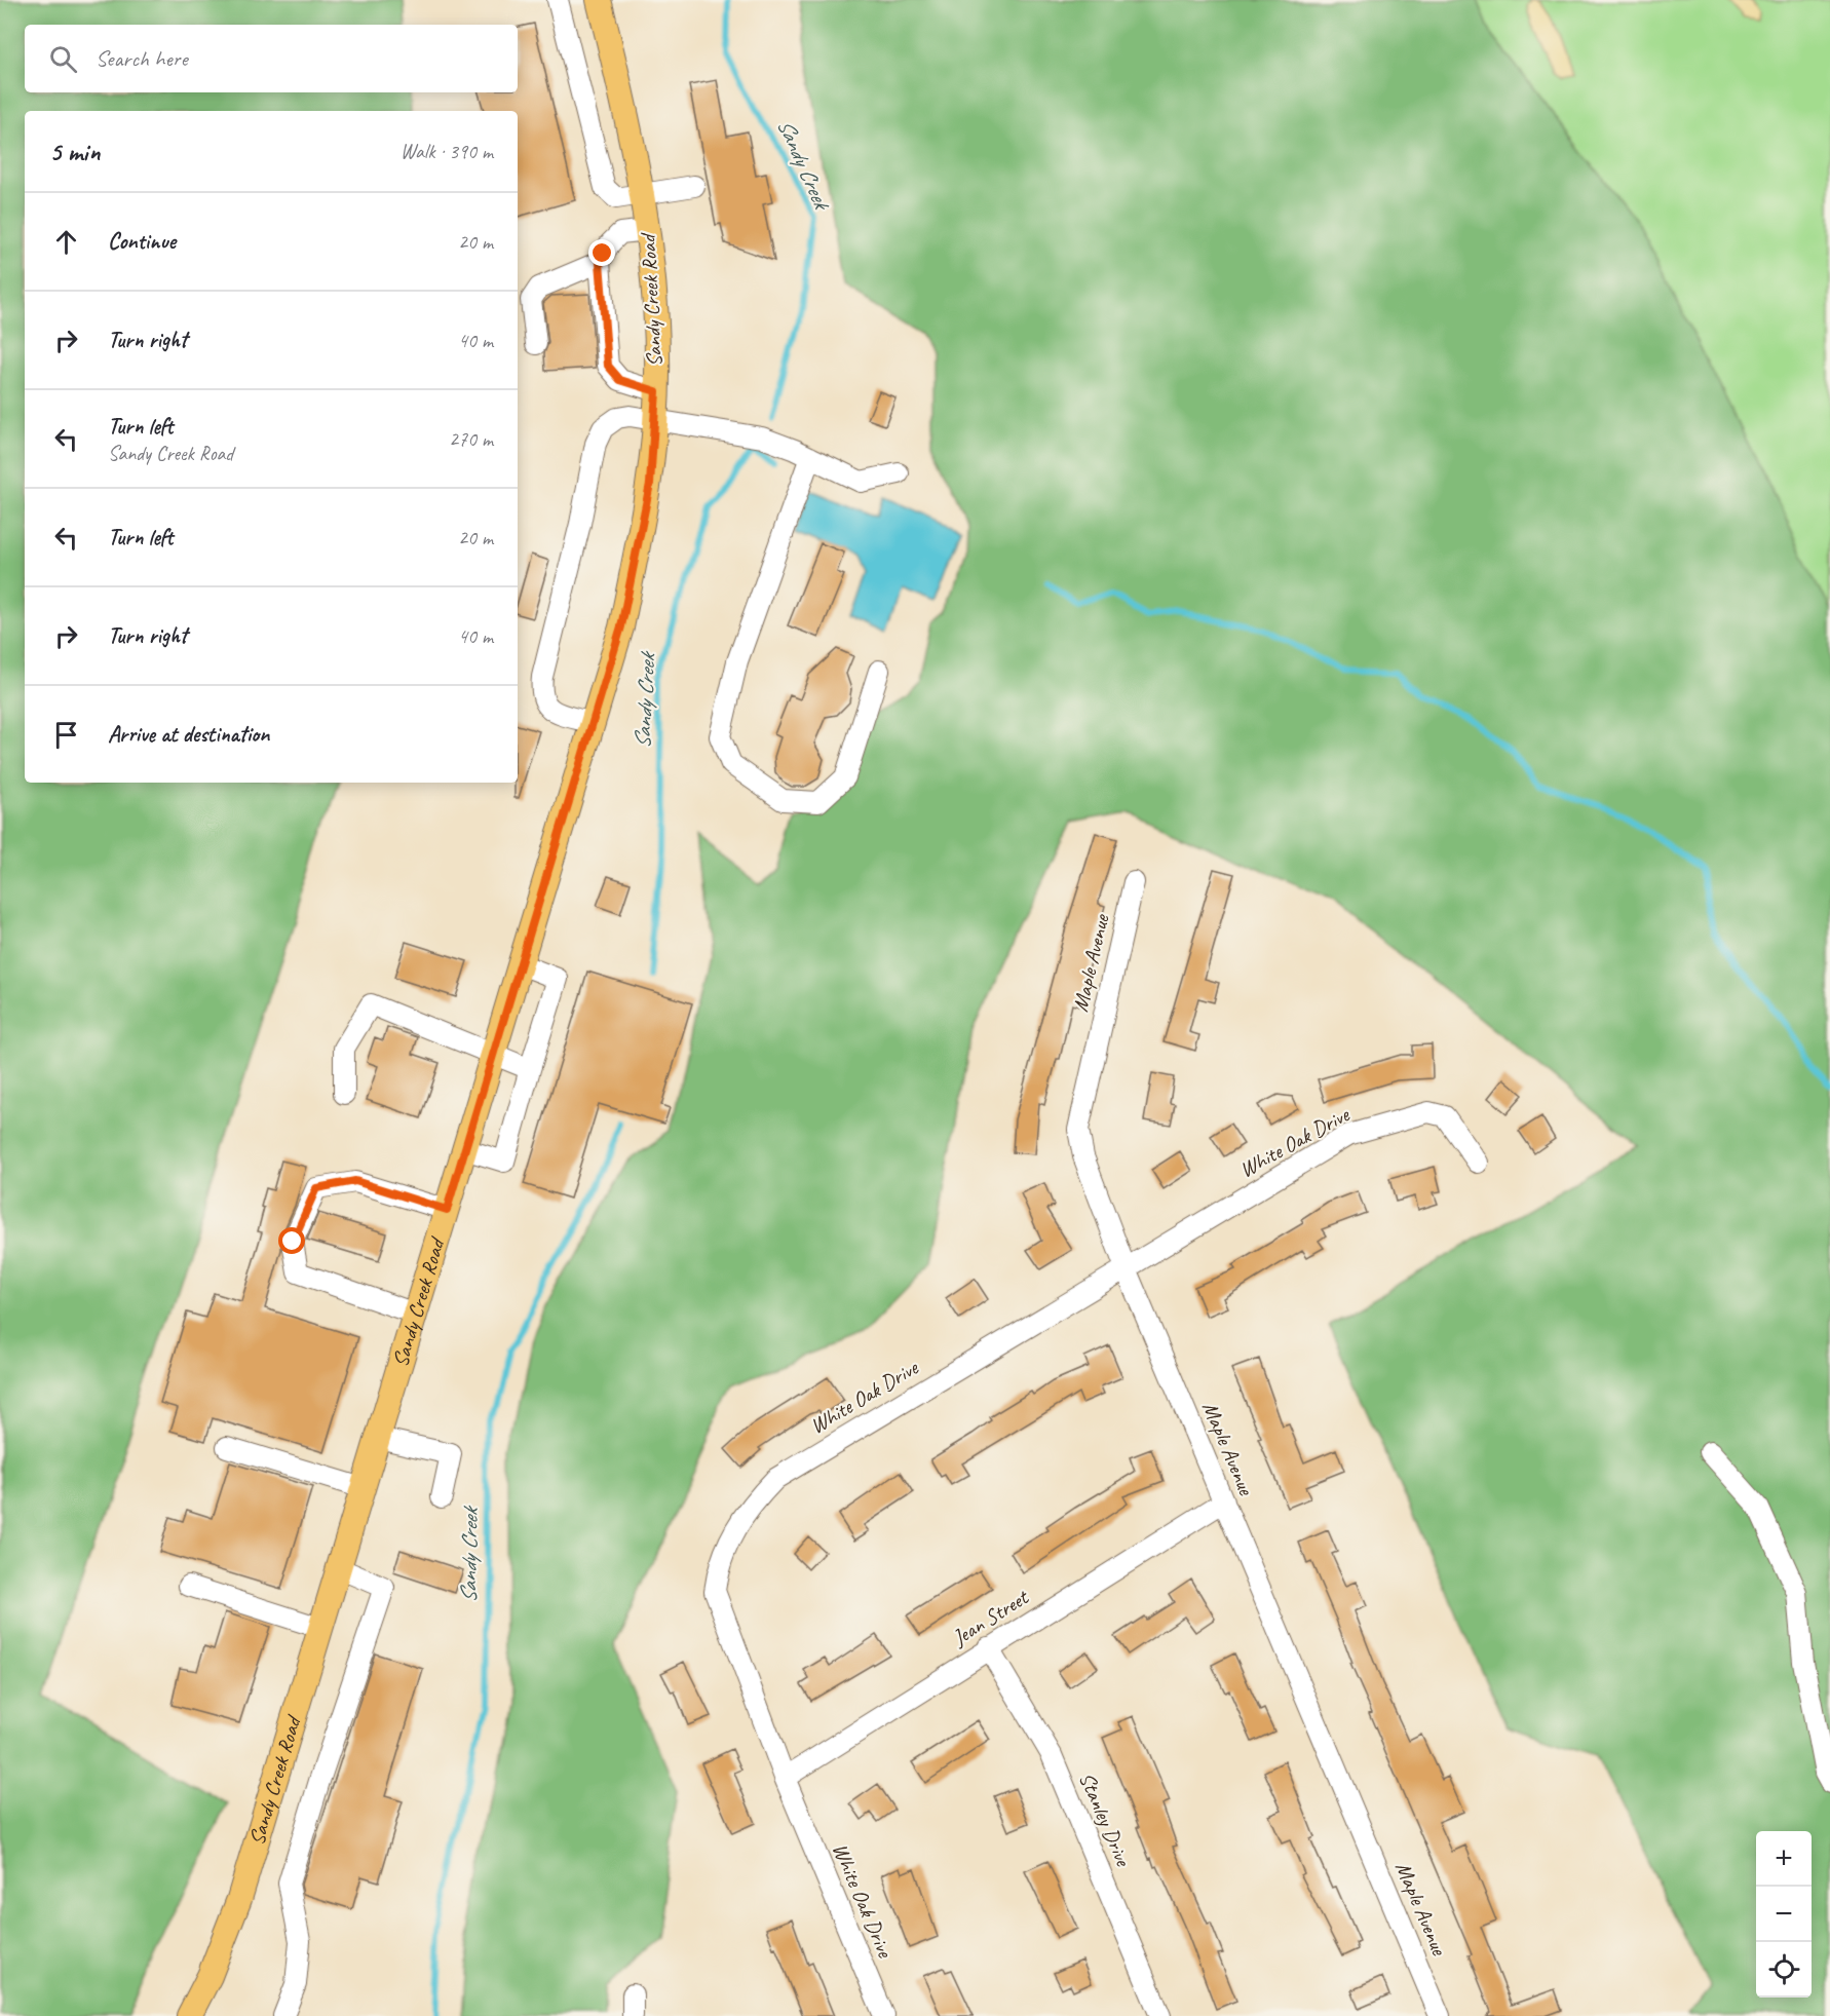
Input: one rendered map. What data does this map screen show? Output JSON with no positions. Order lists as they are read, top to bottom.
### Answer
{
  "streets": {
    "main road": ["Sandy Creek Road"],
    "street": [
      "Maple Avenue",
      "White Oak Drive",
      "Jean Street",
      "Stanley Drive"
    ]
  },
  "crossings": [
    ["Maple Avenue", "White Oak Drive"],
    ["Maple Avenue", "Jean Street"],
    ["White Oak Drive", "Jean Street"],
    ["Jean Street", "Stanley Drive"]
  ],
  "water": ["Sandy Creek"],
  "page": {
    "search": "Search here",
    "heading": ["5 min", "Walk · 390 m"],
    "list": [
      ["Continue", "20 m"],
      ["Turn right", "40 m"],
      ["Turn left", "Sandy Creek Road", "270 m"],
      ["Turn left", "20 m"],
      ["Turn right", "40 m"],
      "Arrive at destination"
    ],
    "map_buttons": ["+", "−"]
  }
}
